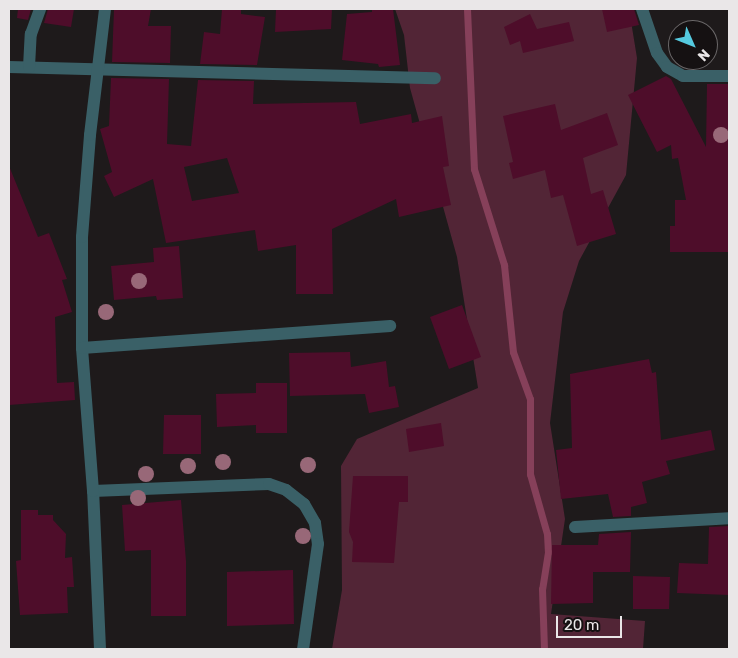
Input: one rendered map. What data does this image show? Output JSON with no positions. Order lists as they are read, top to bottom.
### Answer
{
  "scale_bar": "20 m",
  "north": "bottom right"
}
